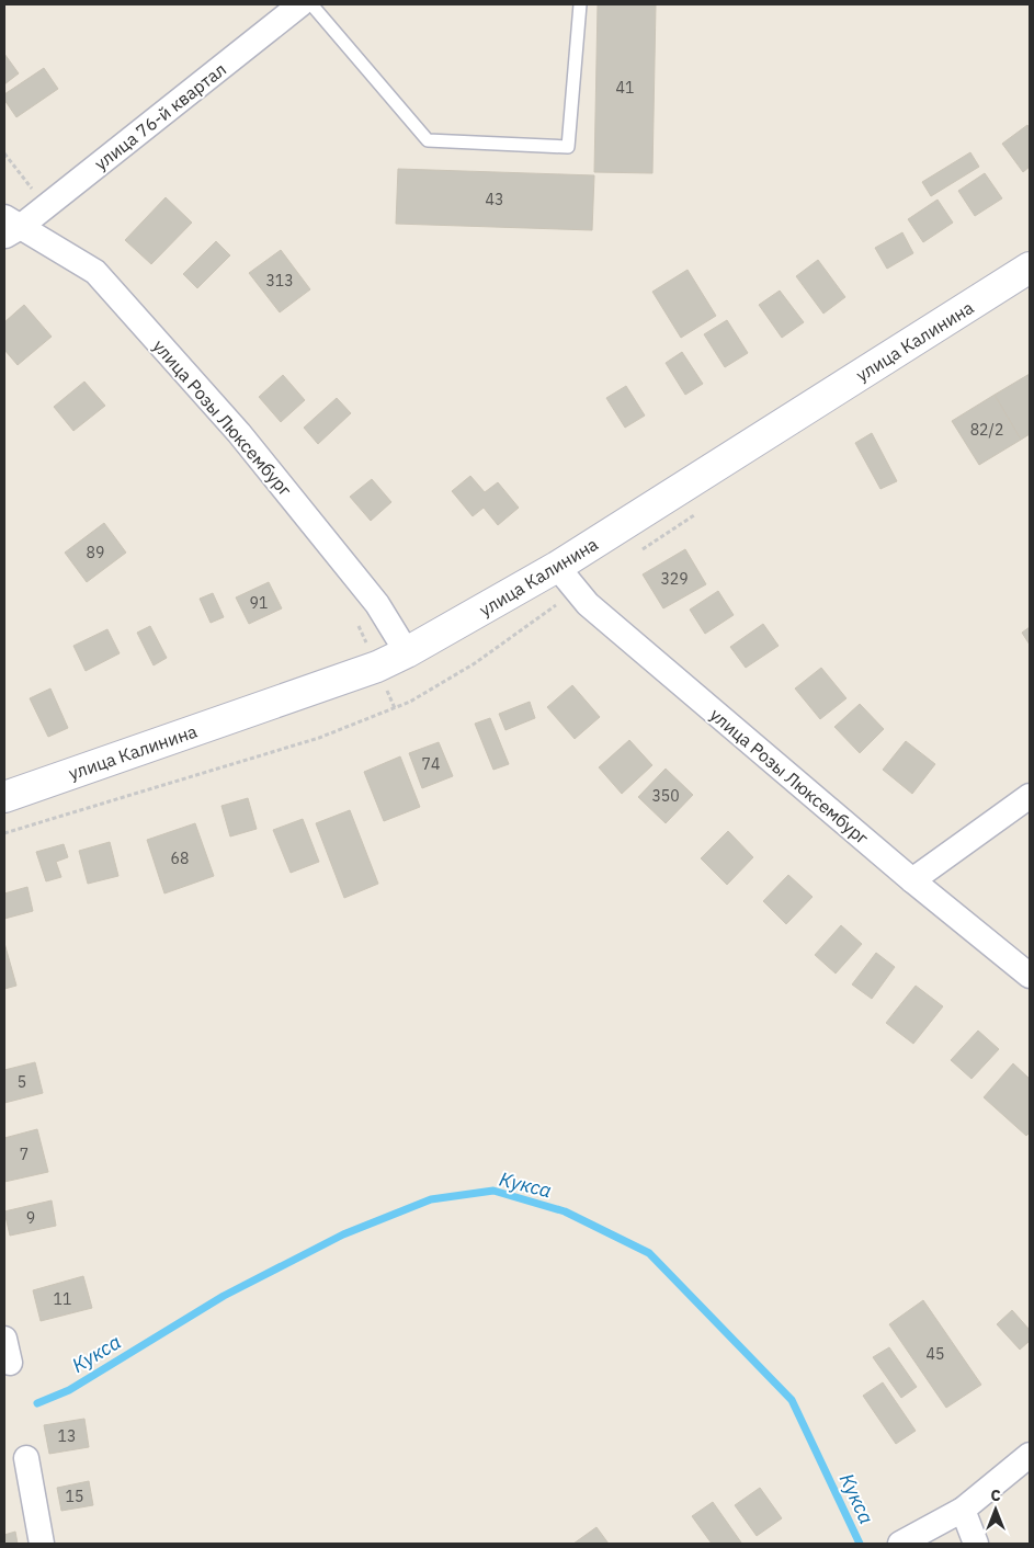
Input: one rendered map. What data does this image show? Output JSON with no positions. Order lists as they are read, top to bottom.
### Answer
{
  "streets": {
    "street": ["улица 76-й квартал", "улица Калинина", "улица Розы Люксембург"]
  },
  "crossings": [
    ["улица 76-й квартал", "улица Розы Люксембург"],
    ["улица Калинина", "улица Розы Люксембург"]
  ],
  "water": ["Кукса"],
  "house_numbers": [
    "41",
    "43",
    "313",
    "82/2",
    "89",
    "329",
    "91",
    "74",
    "350",
    "68",
    "5",
    "7",
    "9",
    "11",
    "45",
    "13",
    "15"
  ],
  "north": "top"
}
